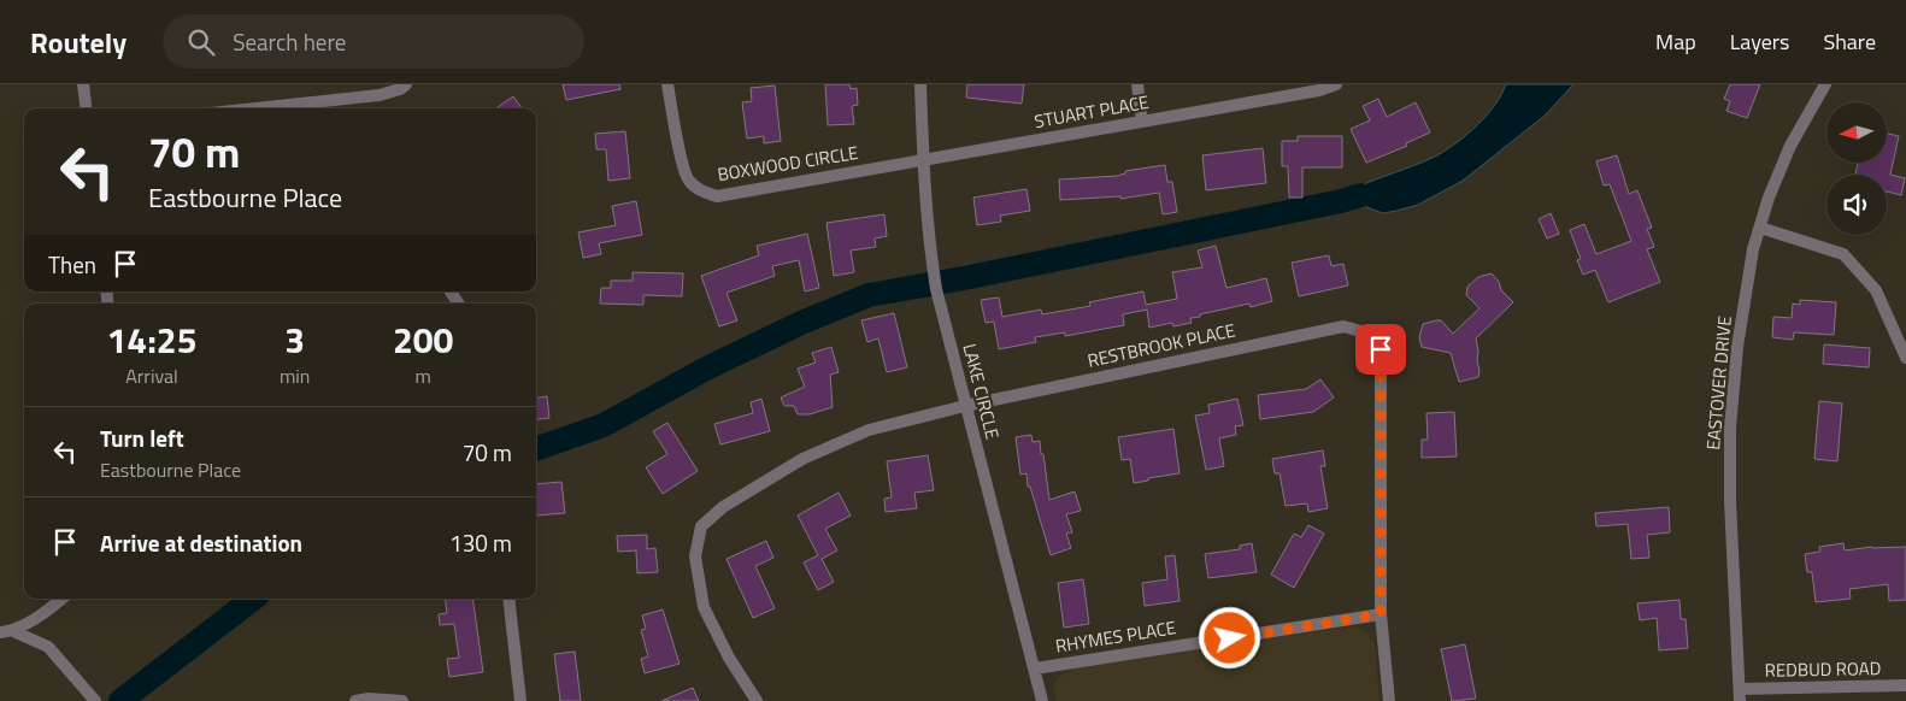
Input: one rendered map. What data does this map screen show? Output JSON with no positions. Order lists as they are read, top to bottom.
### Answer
{
  "streets": {
    "street": [
      "STUART PLACE",
      "BOXWOOD CIRCLE",
      "RESTBROOK PLACE",
      "EASTOVER DRIVE",
      "LAKE CIRCLE",
      "RHYMES PLACE",
      "REDBUD ROAD"
    ]
  },
  "crossings": [
    ["STUART PLACE", "BOXWOOD CIRCLE"],
    ["STUART PLACE", "LAKE CIRCLE"],
    ["BOXWOOD CIRCLE", "LAKE CIRCLE"],
    ["RESTBROOK PLACE", "LAKE CIRCLE"],
    ["RESTBROOK PLACE", "RHYMES PLACE"],
    ["EASTOVER DRIVE", "REDBUD ROAD"],
    ["LAKE CIRCLE", "RHYMES PLACE"]
  ],
  "north": "left",
  "page": {
    "header": "Routely",
    "search": "Search here",
    "nav": ["Map", "Layers", "Share"],
    "turn": ["70 m", "Eastbourne Place"],
    "then": "Then",
    "eta": [
      "14:25",
      "Arrival",
      "3",
      "min",
      "200",
      "m"
    ],
    "list": [
      {
        "name": "Turn left",
        "note": "Eastbourne Place",
        "value": "70 m"
      },
      {
        "name": "Arrive at destination",
        "value": "130 m"
      }
    ]
  }
}
